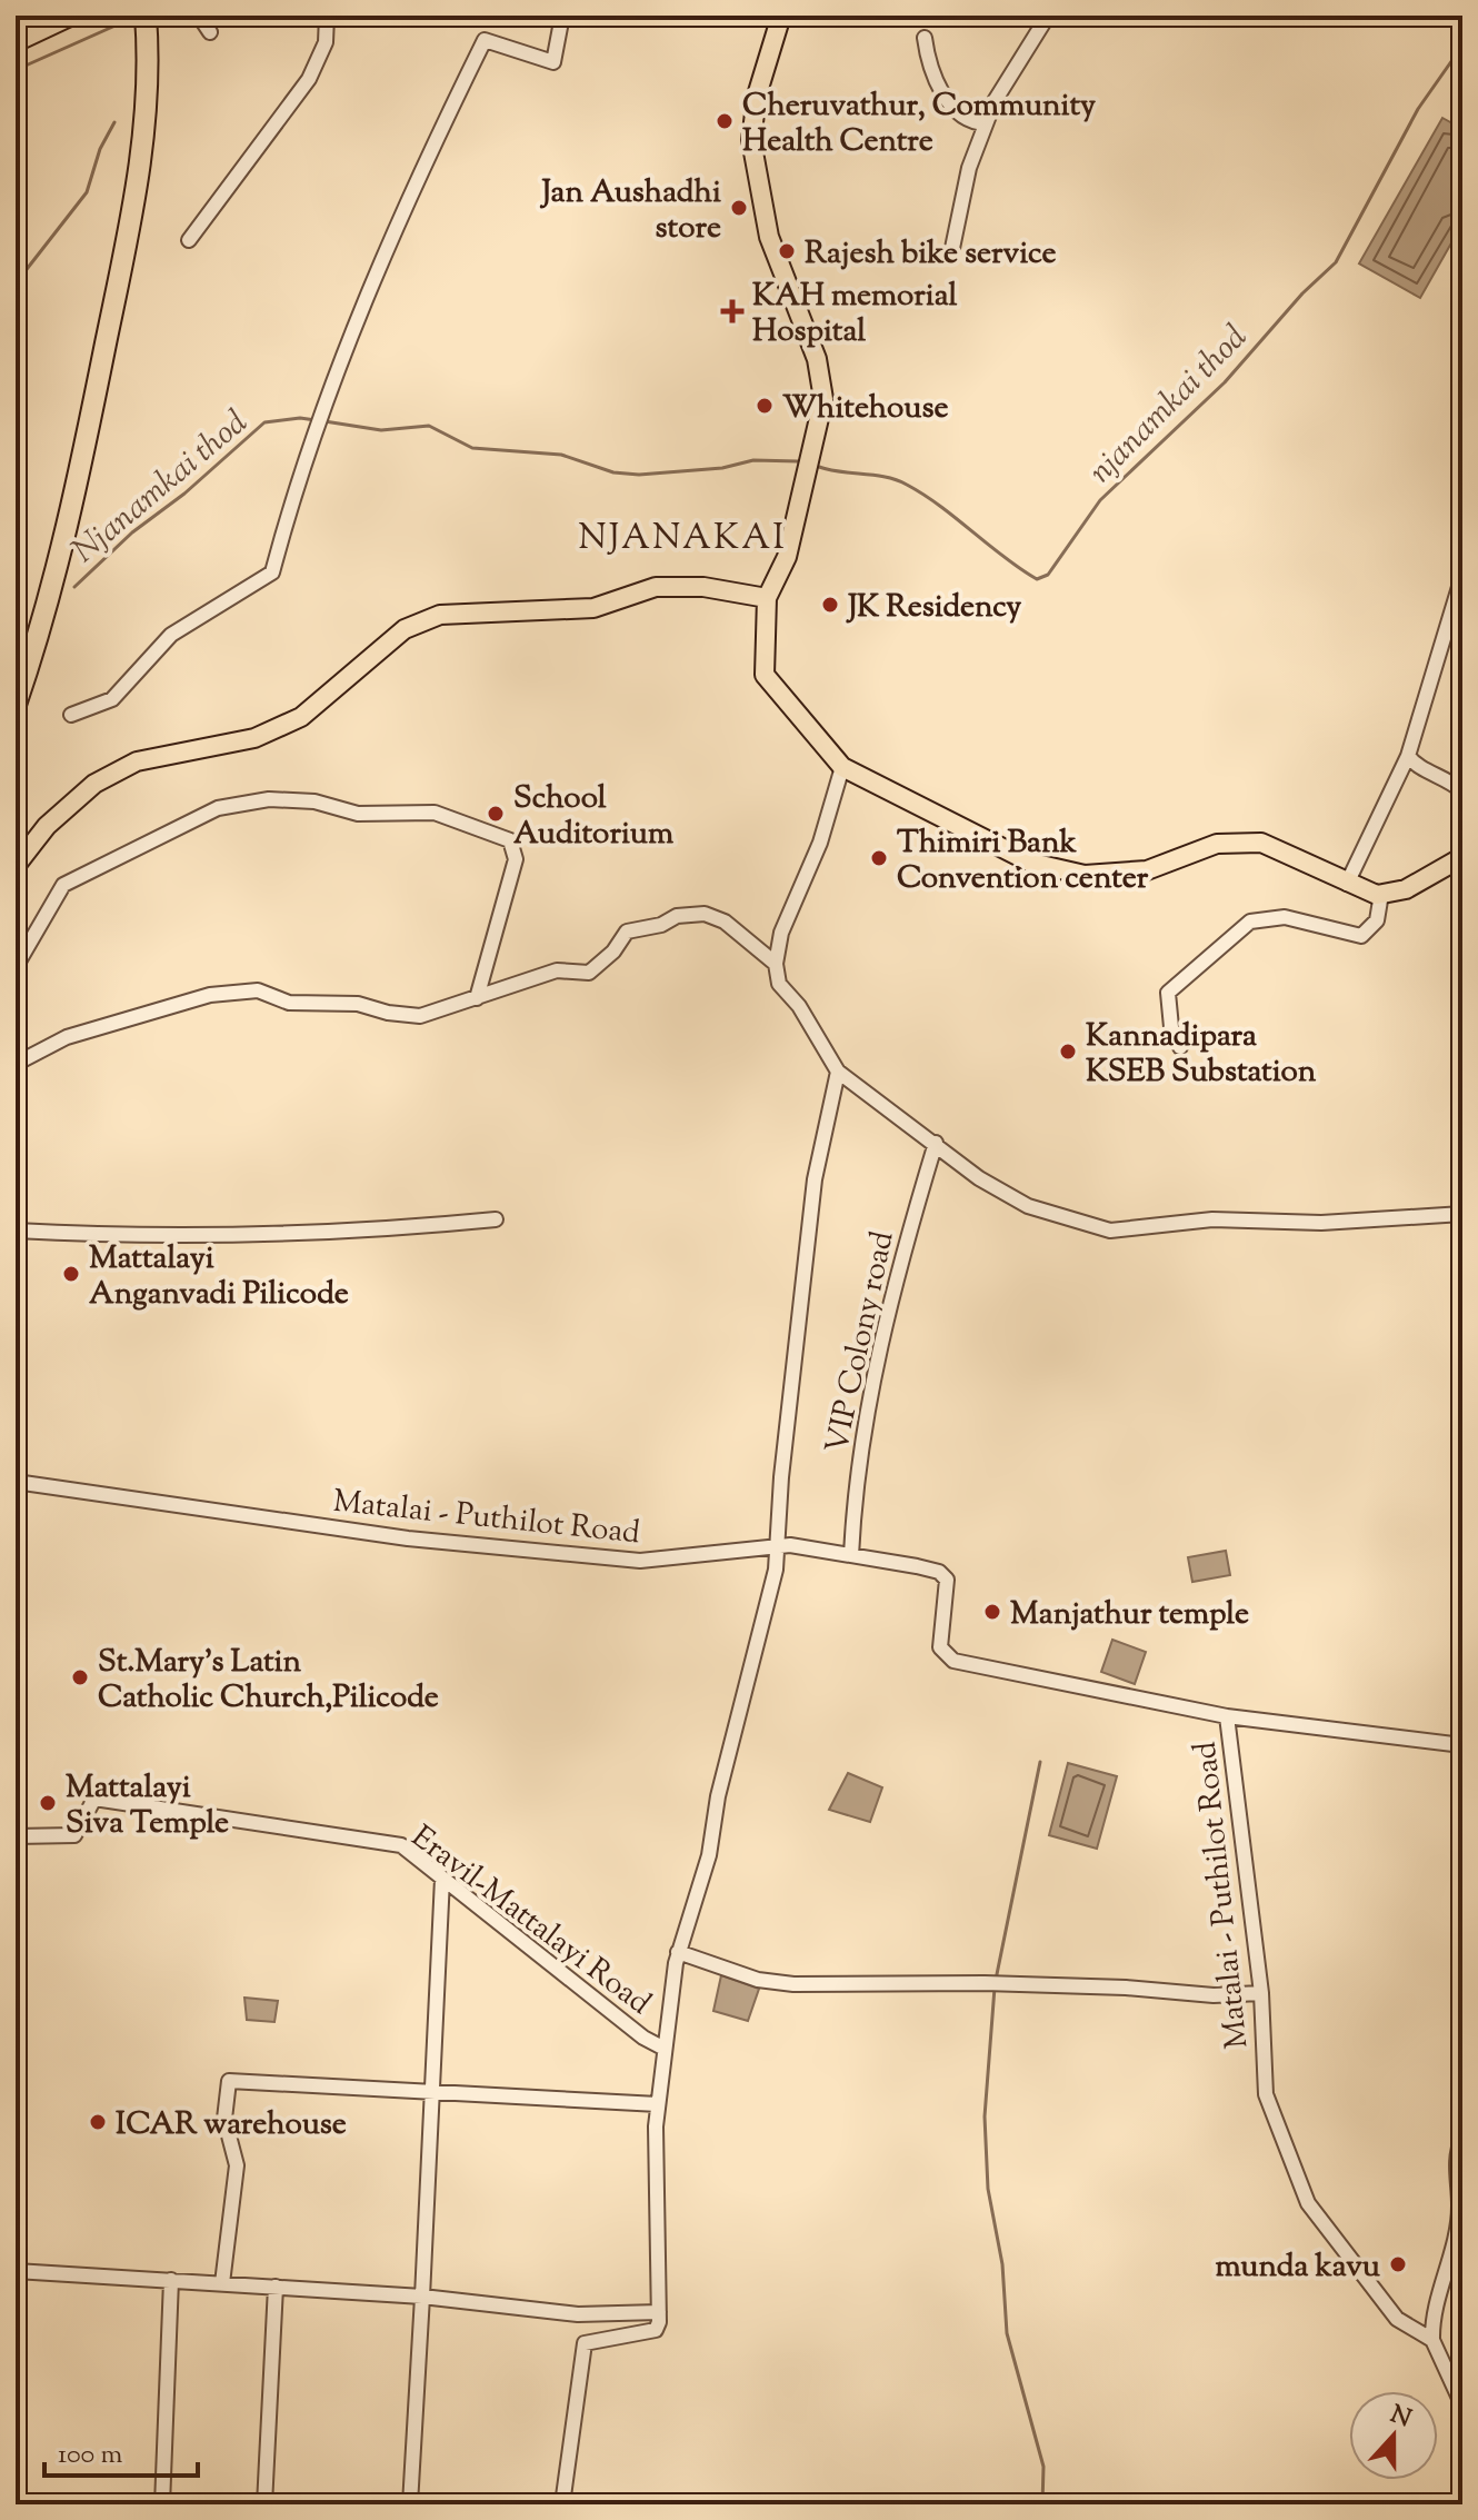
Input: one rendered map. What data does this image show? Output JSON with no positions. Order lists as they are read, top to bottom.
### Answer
{
  "streets": {
    "street": ["VIP Colony road", "Matalai - Puthilot Road", "Eravil-Mattalayi Road"]
  },
  "crossings": [
    ["VIP Colony road", "Matalai - Puthilot Road"]
  ],
  "districts": ["NJANAKAI"],
  "water": ["njanamkai thod", "Njanamkai thod"],
  "places": {
    "other": [
      "Cheruvathur, Community Health Centre",
      "Jan Aushadhi store",
      "Rajesh bike service",
      "Whitehouse",
      "JK Residency",
      "School Auditorium",
      "Thimiri Bank Convention center",
      "Kannadipara KSEB Substation",
      "Mattalayi Anganvadi Pilicode",
      "Manjathur temple",
      "St.Mary's Latin Catholic Church,Pilicode",
      "Mattalayi Siva Temple",
      "ICAR warehouse",
      "munda kavu"
    ],
    "health": ["KAH memorial Hospital"]
  },
  "scale_bar": "100 m",
  "north": "top"
}
